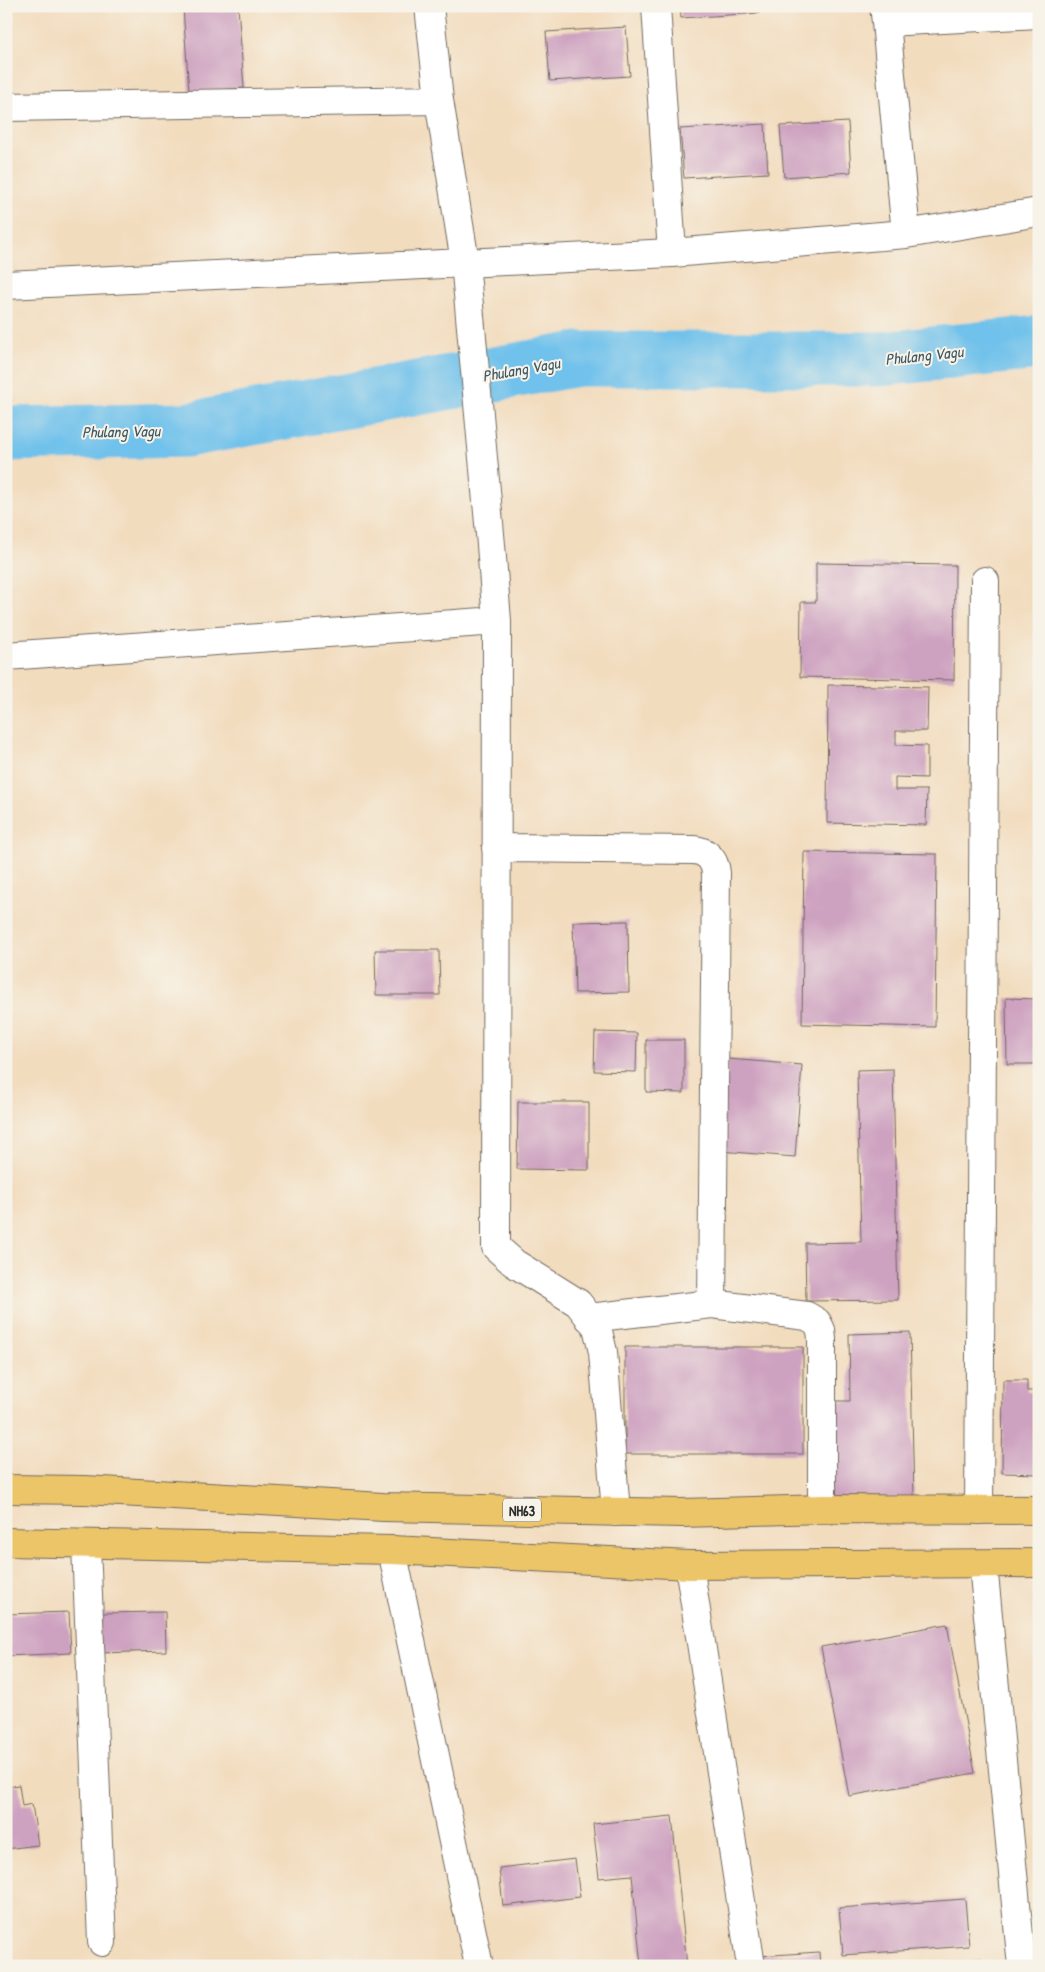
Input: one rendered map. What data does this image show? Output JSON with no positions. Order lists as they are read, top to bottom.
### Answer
{
  "streets": {
    "highway": ["NH63"]
  },
  "water": ["Phulang Vagu"]
}
